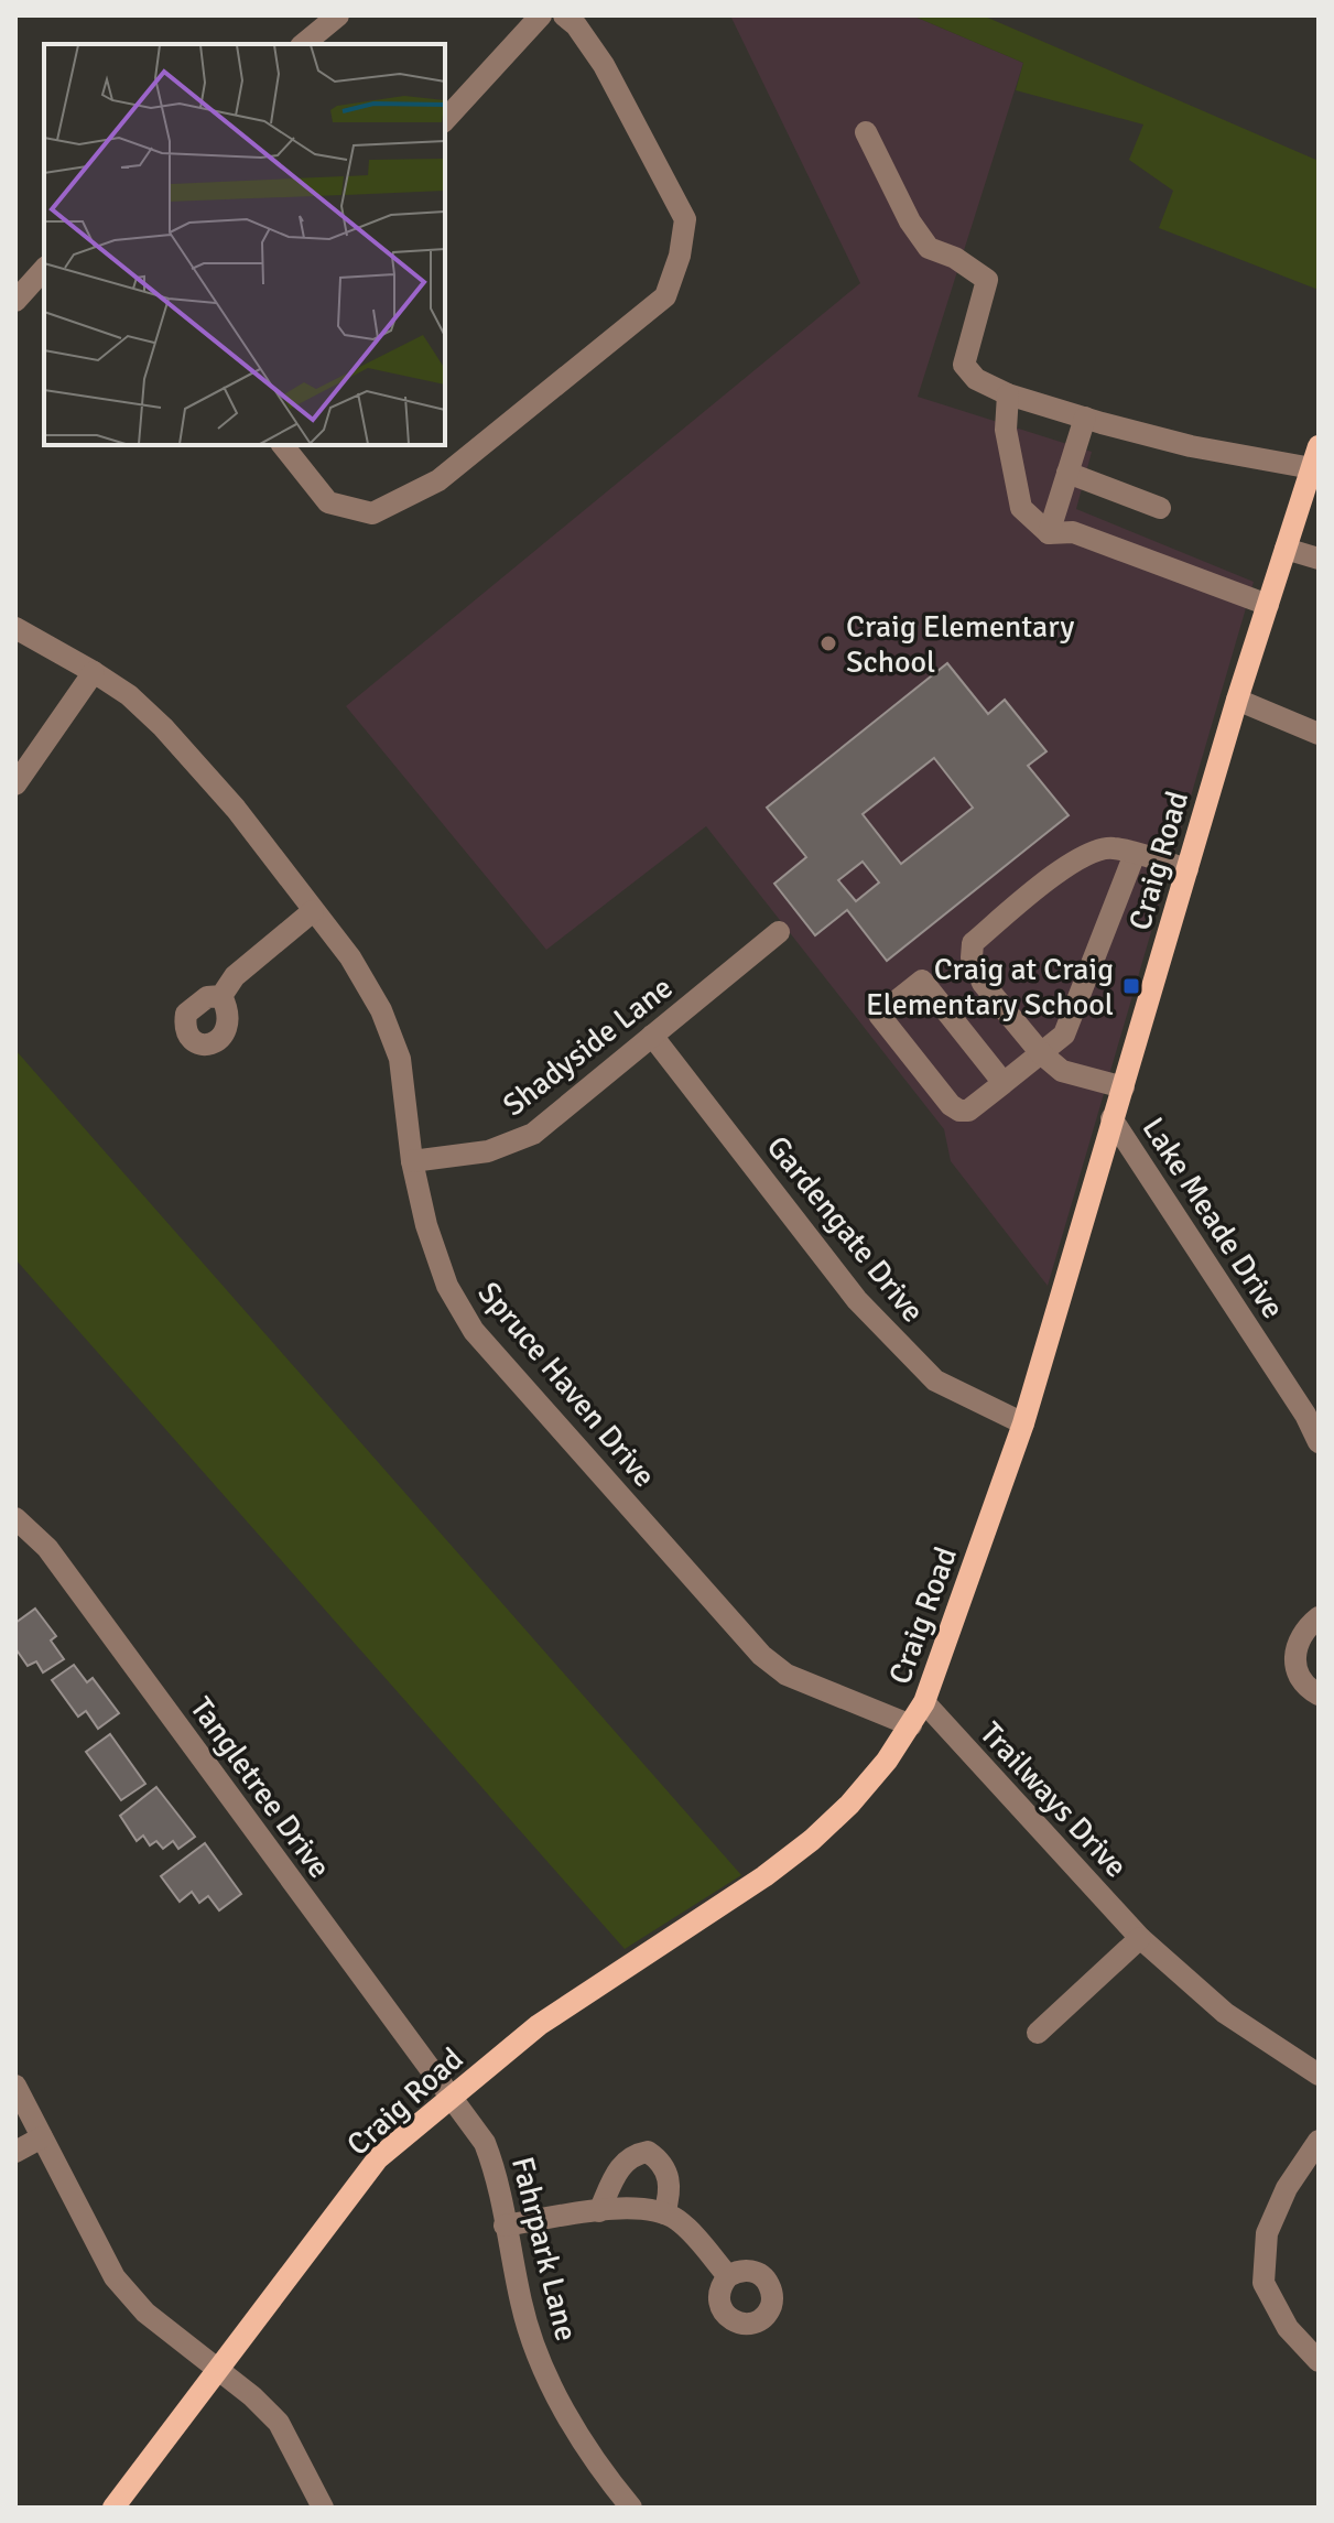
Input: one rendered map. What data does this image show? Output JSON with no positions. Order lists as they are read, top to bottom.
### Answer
{
  "streets": {
    "main road": ["Craig Road"],
    "street": [
      "Shadyside Lane",
      "Lake Meade Drive",
      "Gardengate Drive",
      "Spruce Haven Drive",
      "Tangletree Drive",
      "Trailways Drive",
      "Fahrpark Lane"
    ]
  },
  "crossings": [
    ["Craig Road", "Lake Meade Drive"],
    ["Craig Road", "Gardengate Drive"],
    ["Craig Road", "Spruce Haven Drive"],
    ["Craig Road", "Tangletree Drive"],
    ["Craig Road", "Trailways Drive"],
    ["Craig Road", "Fahrpark Lane"],
    ["Shadyside Lane", "Gardengate Drive"],
    ["Shadyside Lane", "Spruce Haven Drive"],
    ["Tangletree Drive", "Fahrpark Lane"]
  ],
  "places": {
    "other": ["Craig Elementary School"],
    "transit": ["Craig at Craig Elementary School"]
  }
}
